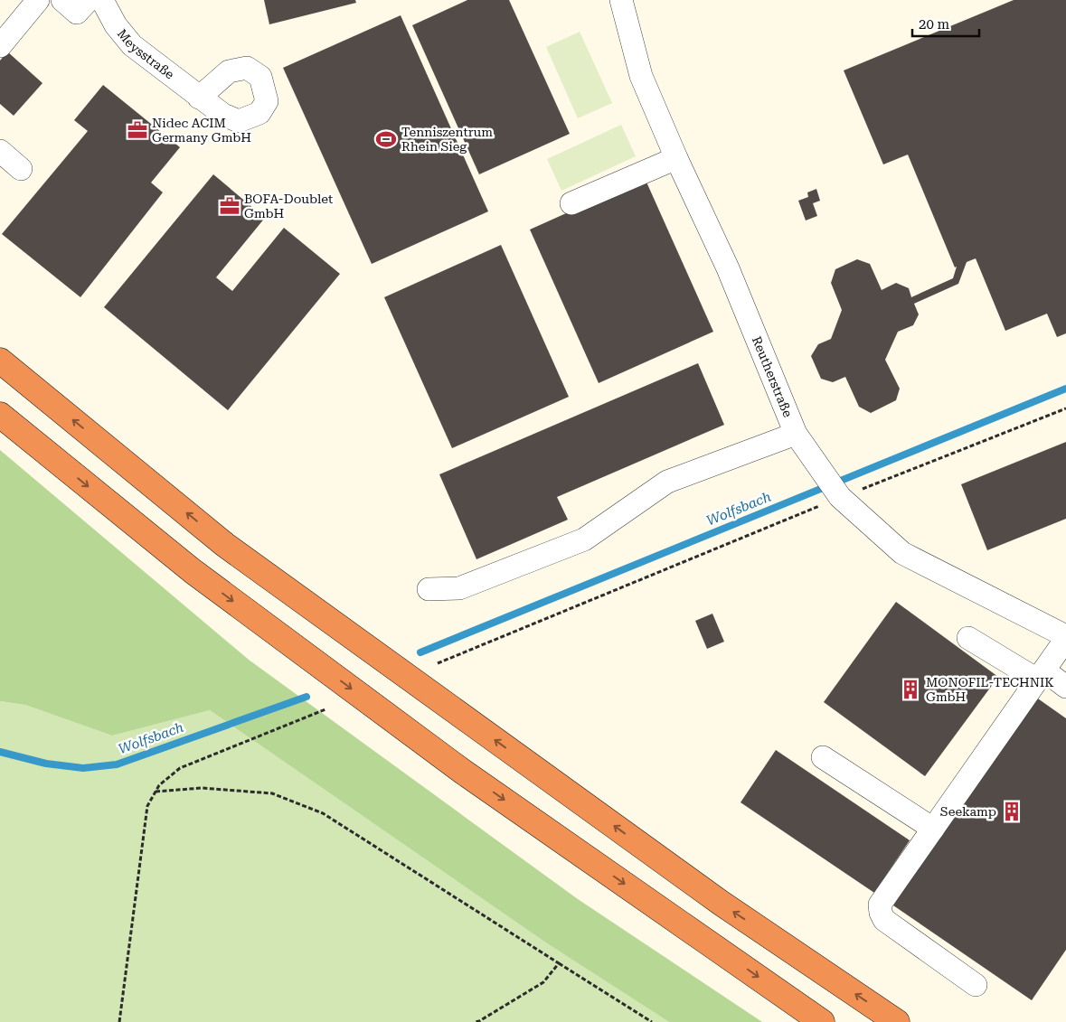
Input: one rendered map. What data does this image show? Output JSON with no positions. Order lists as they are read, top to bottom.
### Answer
{
  "streets": {
    "street": ["Meysstraße", "Reutherstraße"]
  },
  "water": ["Wolfsbach"],
  "places": {
    "office": ["Nidec ACIM Germany GmbH", "BOFA-Doublet GmbH"],
    "sports": ["Tenniszentrum Rhein Sieg"],
    "building": ["MONOFIL-TECHNIK GmbH", "Seekamp"]
  },
  "scale_bar": "20 m"
}
